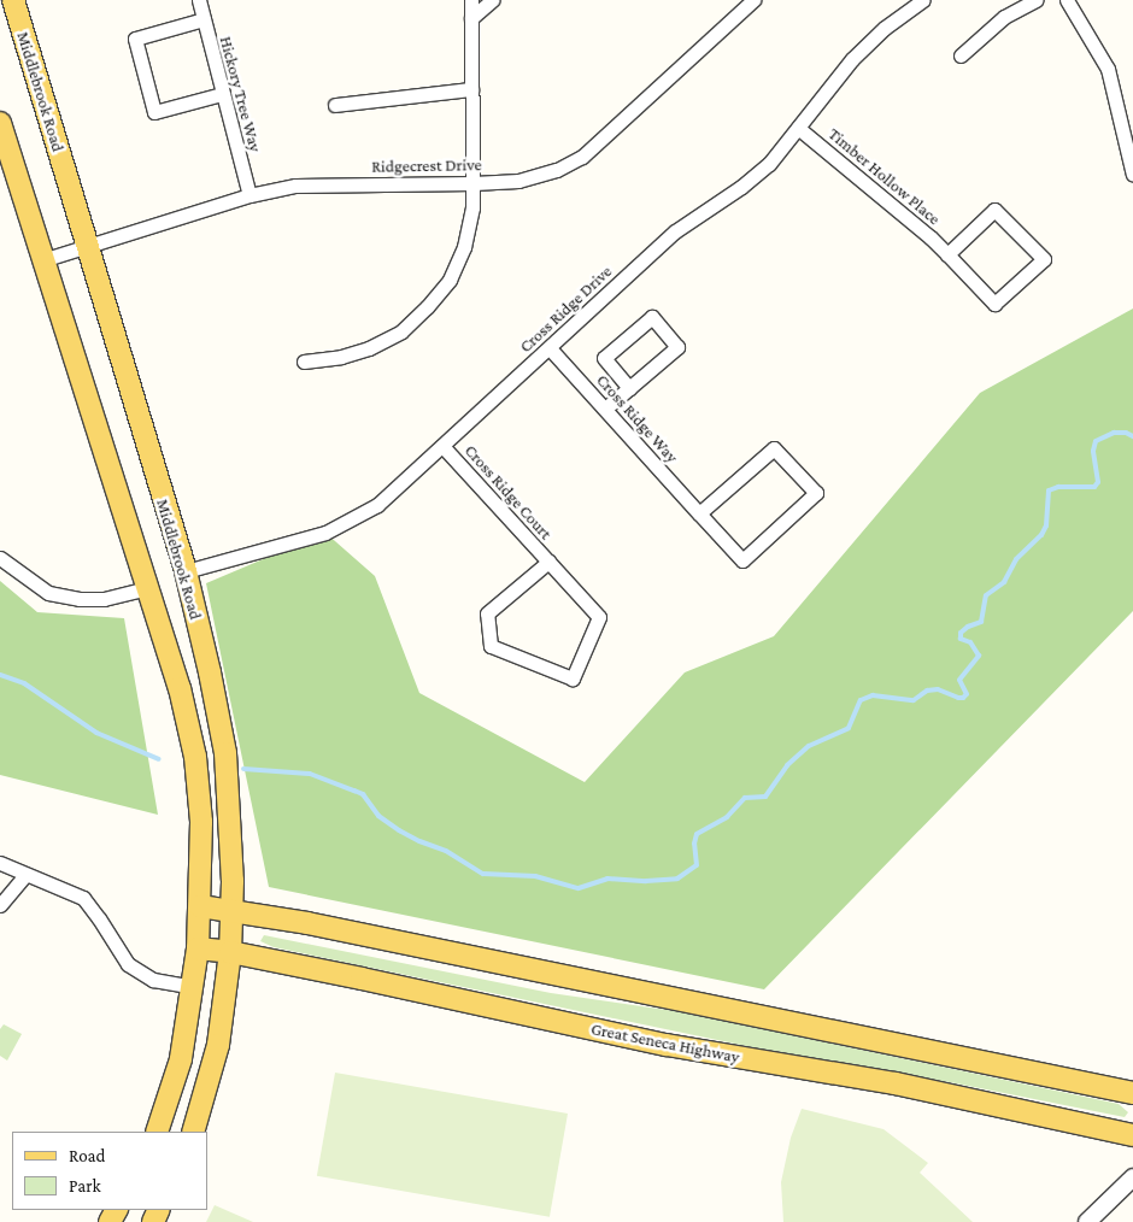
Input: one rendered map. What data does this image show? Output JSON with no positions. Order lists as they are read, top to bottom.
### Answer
{
  "streets": {
    "main road": ["Middlebrook Road", "Great Seneca Highway"],
    "street": [
      "Hickory Tree Way",
      "Ridgecrest Drive",
      "Timber Hollow Place",
      "Cross Ridge Drive",
      "Cross Ridge Way",
      "Cross Ridge Court"
    ]
  },
  "crossings": [
    ["Middlebrook Road", "Ridgecrest Drive"],
    ["Middlebrook Road", "Cross Ridge Drive"],
    ["Middlebrook Road", "Great Seneca Highway"],
    ["Hickory Tree Way", "Ridgecrest Drive"],
    ["Timber Hollow Place", "Cross Ridge Drive"],
    ["Cross Ridge Drive", "Cross Ridge Way"],
    ["Cross Ridge Drive", "Cross Ridge Court"]
  ],
  "legend": ["Road", "Park"]
}
